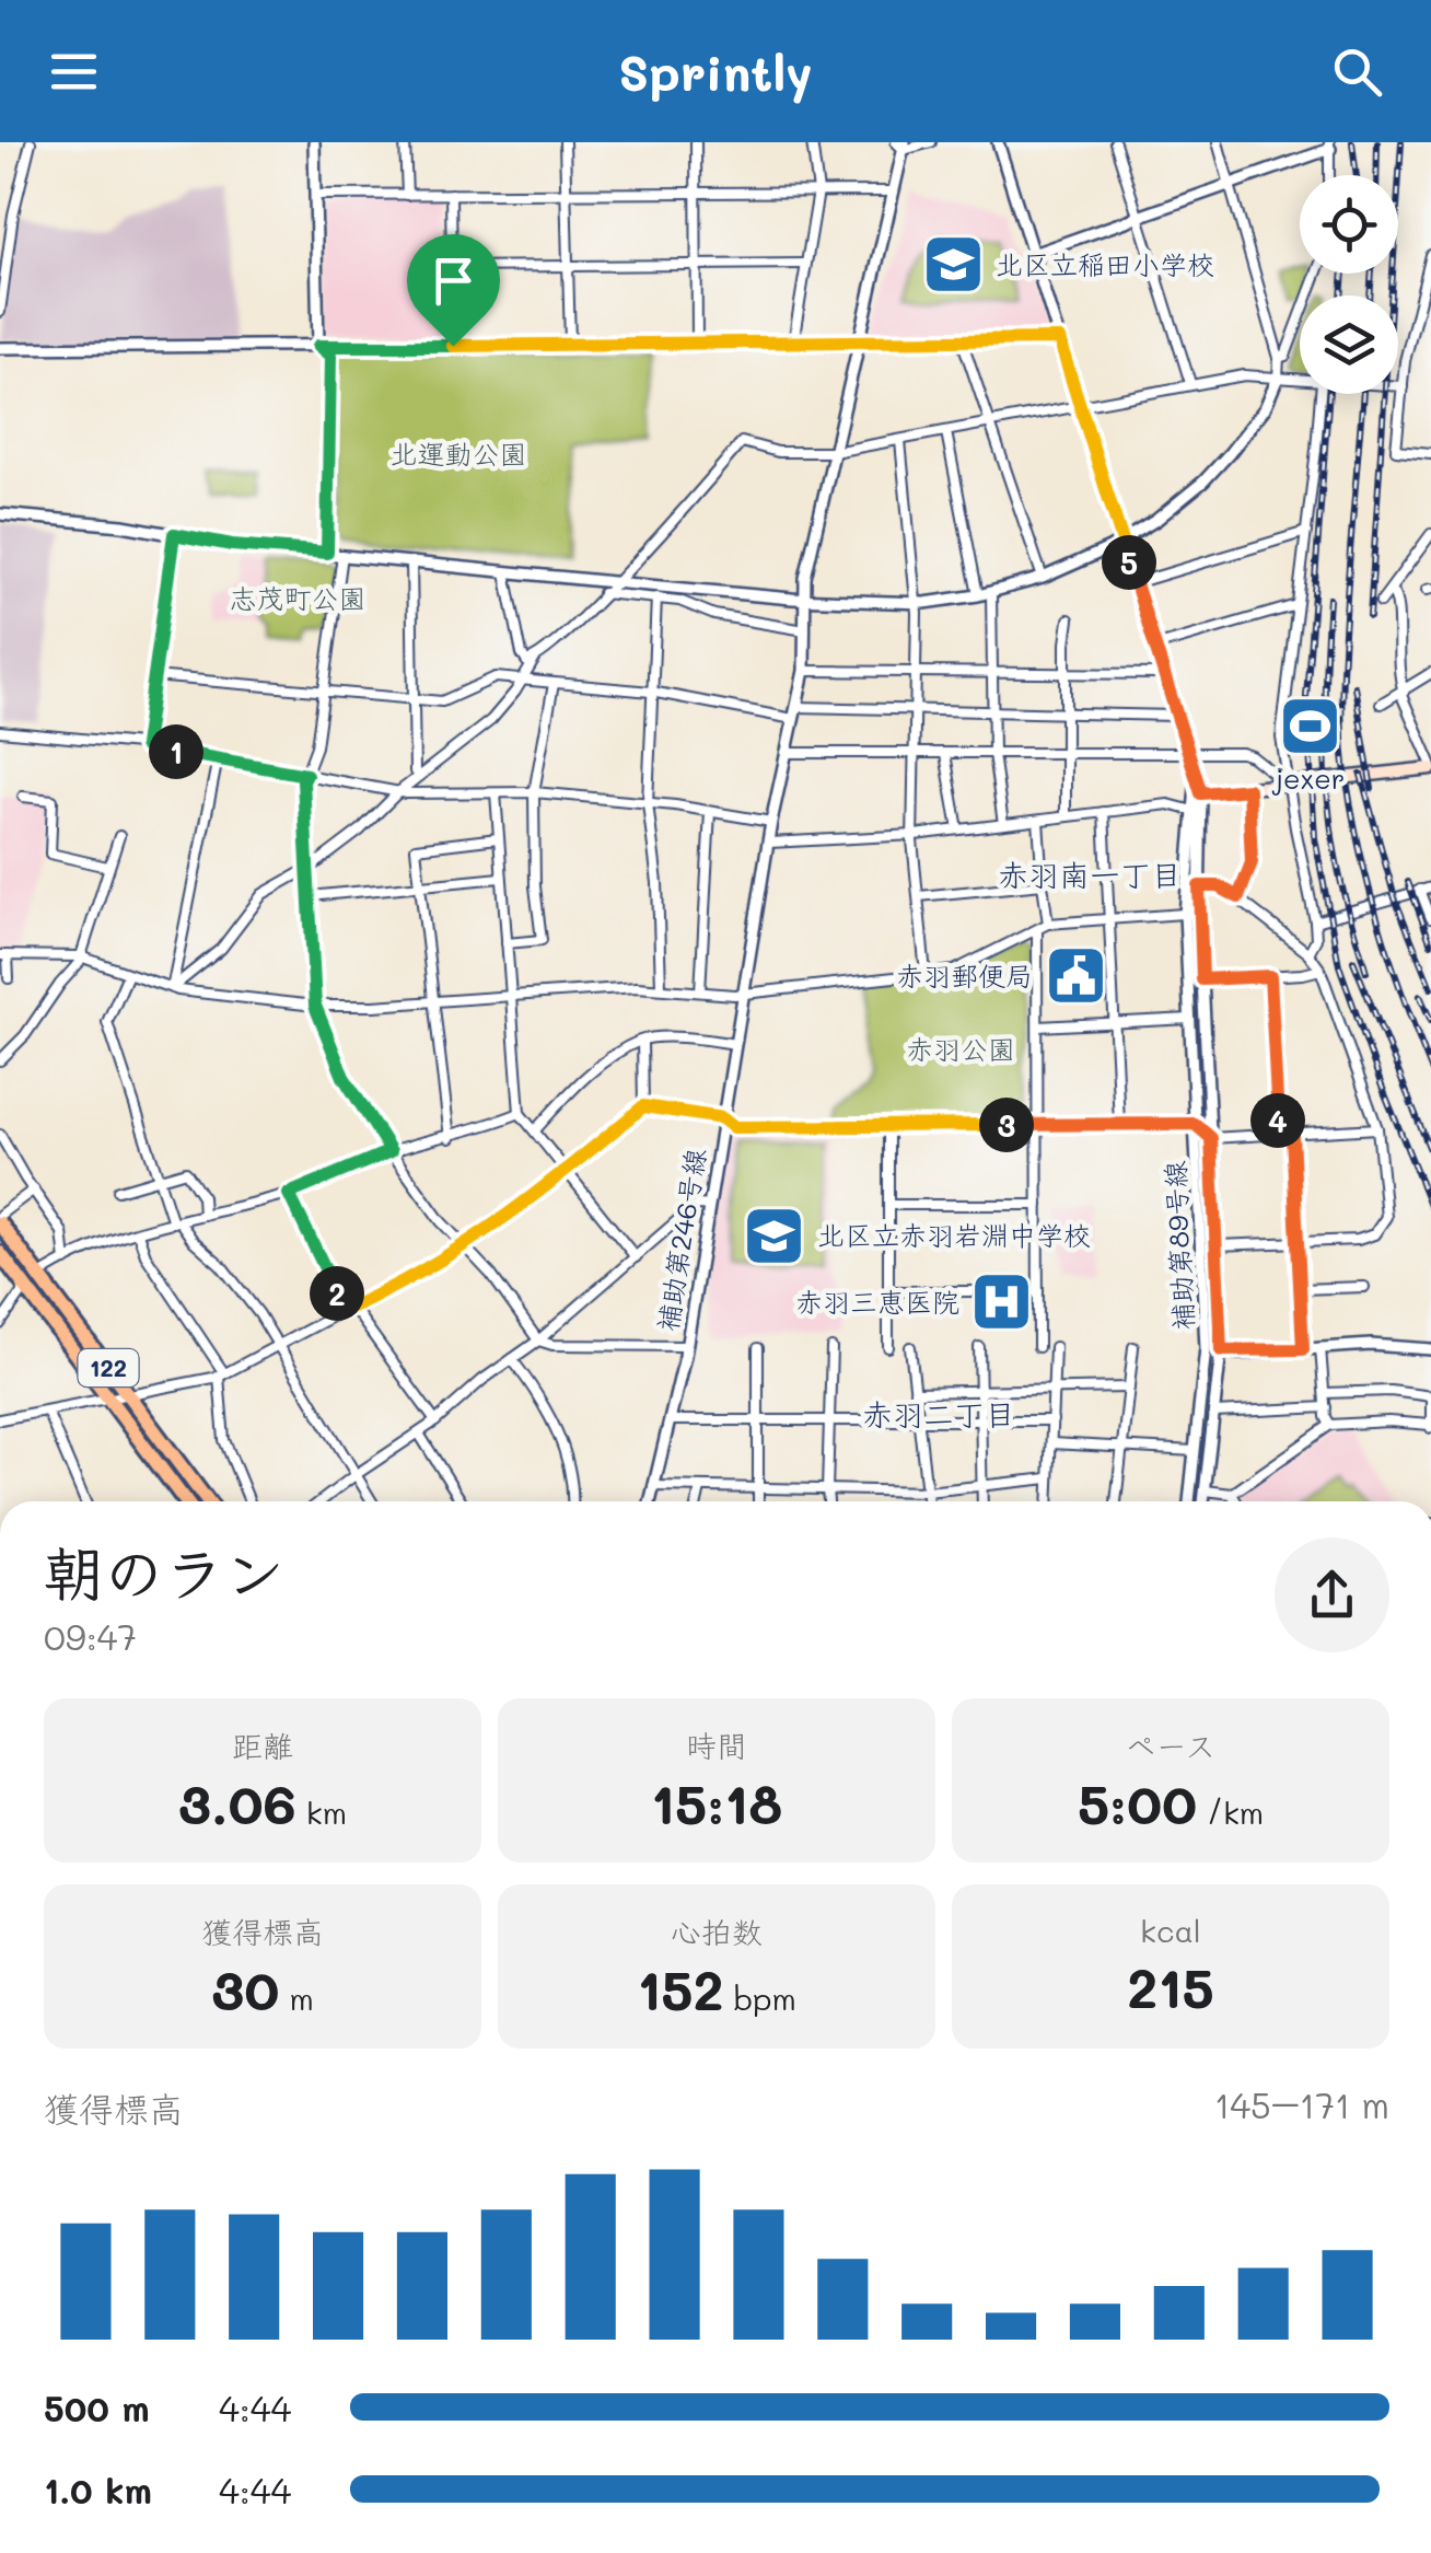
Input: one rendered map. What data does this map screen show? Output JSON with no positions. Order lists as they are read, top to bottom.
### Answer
{
  "streets": {
    "highway": ["122"],
    "street": ["補助第246号線", "補助第89号線"]
  },
  "districts": ["赤羽南一丁目", "赤羽二丁目"],
  "parks": ["北運動公園", "志茂町公園", "赤羽公園"],
  "places": {
    "school or university": ["北区立稲田小学校", "北区立赤羽岩淵中学校"],
    "sports": ["jexer"],
    "public building": ["赤羽郵便局"],
    "hospital": ["赤羽三恵医院"]
  },
  "page": {
    "header": "Sprintly",
    "pins": [
      "5",
      "1",
      "4",
      "3",
      "2"
    ],
    "heading": ["朝のラン", "09:47"],
    "stats": [
      ["距離", "3.06 km"],
      ["時間", "15:18"],
      ["ペース", "5:00 /km"],
      ["獲得標高", "30 m"],
      ["心拍数", "152 bpm"],
      ["kcal", "215"]
    ],
    "chart": ["獲得標高", "145–171 m"],
    "list": [
      {
        "name": "500 m",
        "note": "4:44"
      },
      {
        "name": "1.0 km",
        "note": "4:44"
      }
    ]
  }
}
